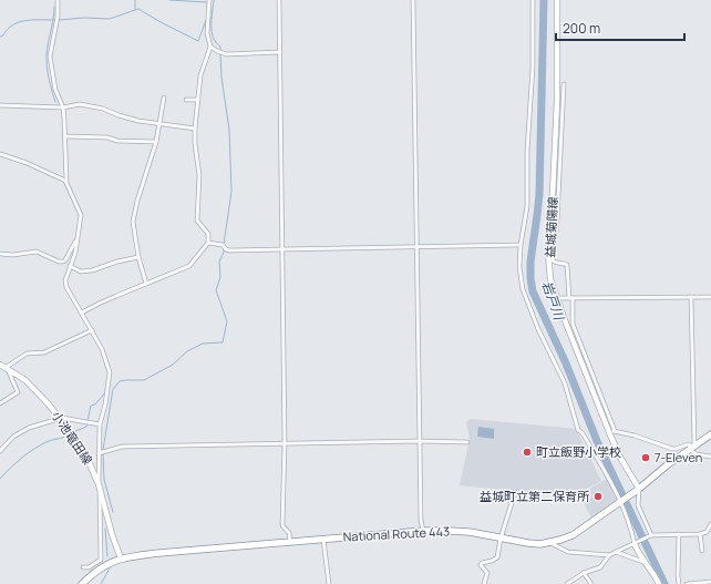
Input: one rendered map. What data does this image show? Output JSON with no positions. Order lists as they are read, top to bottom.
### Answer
{
  "streets": {
    "highway": ["National Route 443"],
    "main road": ["益城菊陽線", "小池竜田線"]
  },
  "crossings": [
    ["益城菊陽線", "National Route 443"],
    ["小池竜田線", "National Route 443"]
  ],
  "water": ["岩戸川"],
  "places": ["町立飯野小学校", "7-Eleven", "益城町立第二保育所"],
  "scale_bar": "200 m"
}
